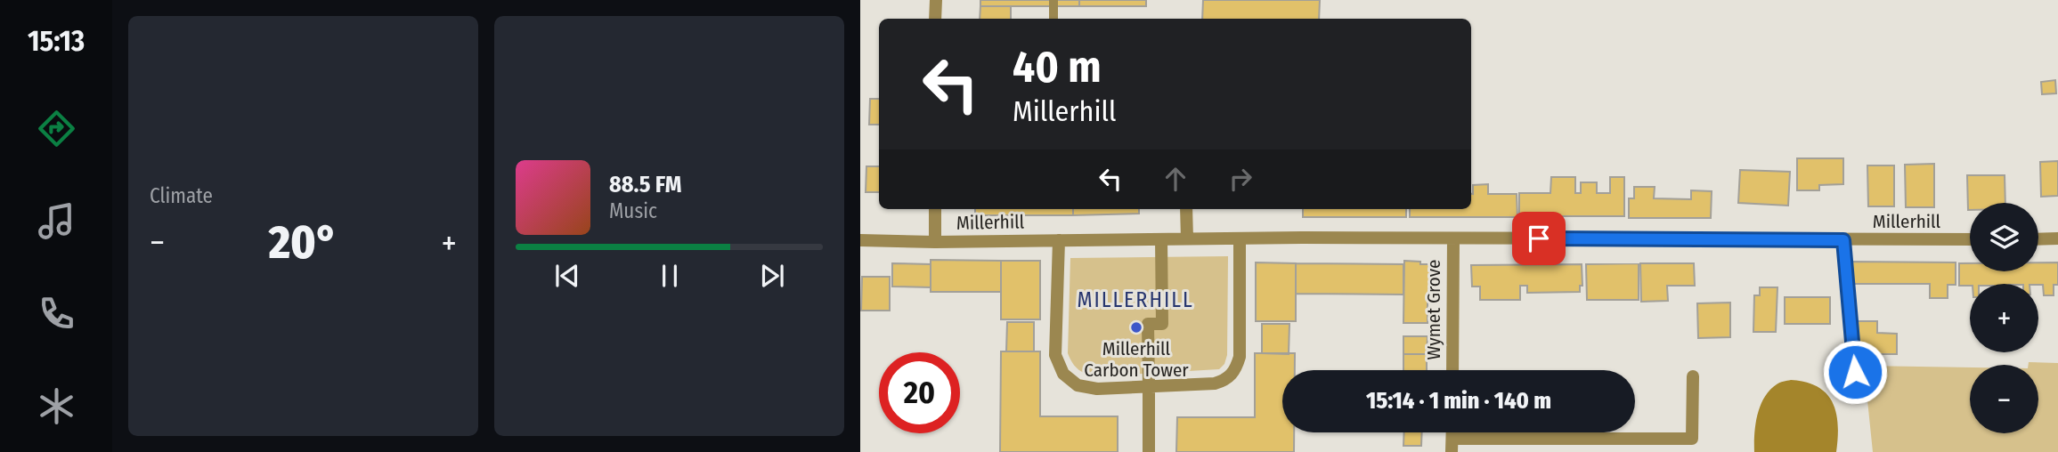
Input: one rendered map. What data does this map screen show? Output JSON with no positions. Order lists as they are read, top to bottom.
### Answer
{
  "streets": {
    "street": ["Millerhill", "Wymet Grove"]
  },
  "crossings": [
    ["Millerhill", "Wymet Grove"]
  ],
  "districts": ["MILLERHILL"],
  "places": ["Millerhill Carbon Tower"],
  "page": {
    "tabs": "15:13",
    "tile": "Climate",
    "turn": ["40 m", "Millerhill"],
    "song": ["88.5 FM", "Music"],
    "map_buttons": ["+", "−"],
    "heat": ["−", "20°", "+"],
    "limit": "20",
    "trip": "15:14 · 1 min · 140 m"
  }
}
